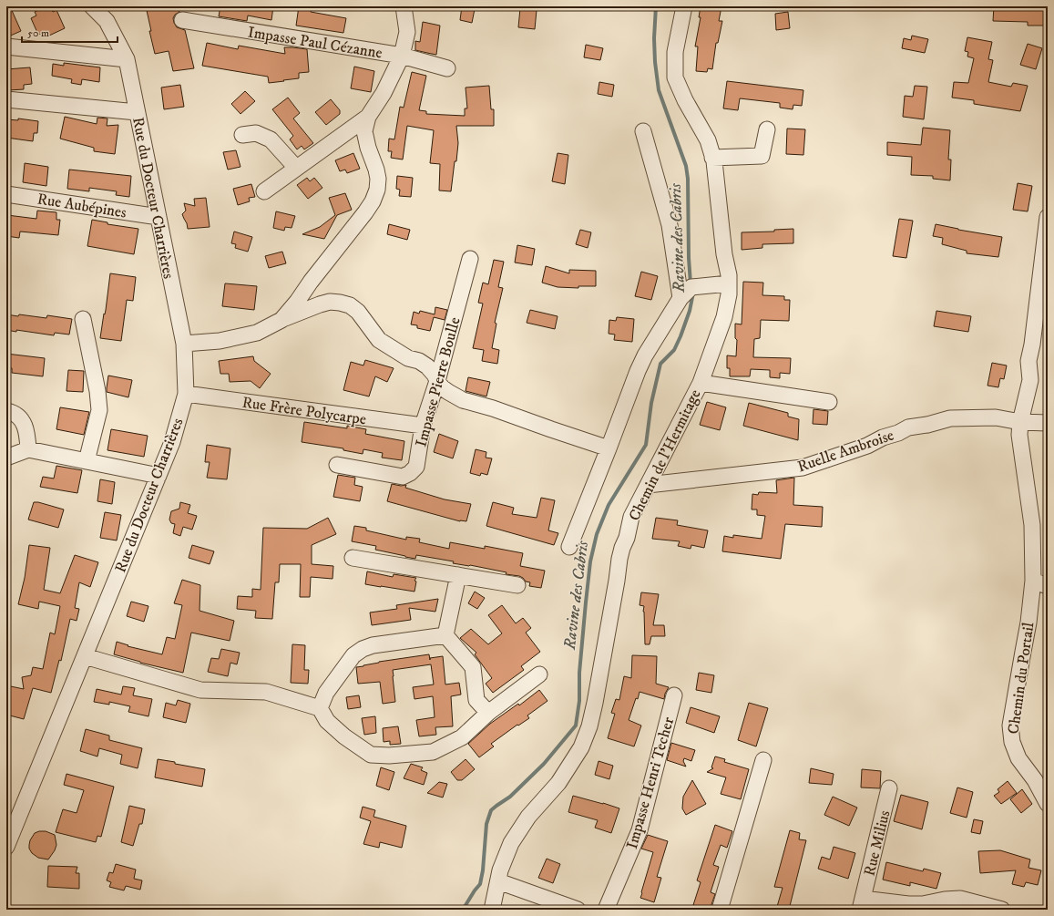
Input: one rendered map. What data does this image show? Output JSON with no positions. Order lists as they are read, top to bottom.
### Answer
{
  "streets": {
    "street": [
      "Impasse Paul Cézanne",
      "Rue du Docteur Charrières",
      "Rue Aubépines",
      "Impasse Pierre Boulle",
      "Rue Frère Polycarpe",
      "Ruelle Ambroise",
      "Chemin de l'Hermitage",
      "Chemin du Portail",
      "Impasse Henri Techer",
      "Rue Milius"
    ]
  },
  "crossings": [
    ["Rue du Docteur Charrières", "Rue Aubépines"],
    ["Rue du Docteur Charrières", "Rue Frère Polycarpe"],
    ["Impasse Pierre Boulle", "Rue Frère Polycarpe"],
    ["Ruelle Ambroise", "Chemin de l'Hermitage"],
    ["Ruelle Ambroise", "Chemin du Portail"]
  ],
  "water": ["Ravine des Cabris"],
  "scale_bar": "50 m"
}
